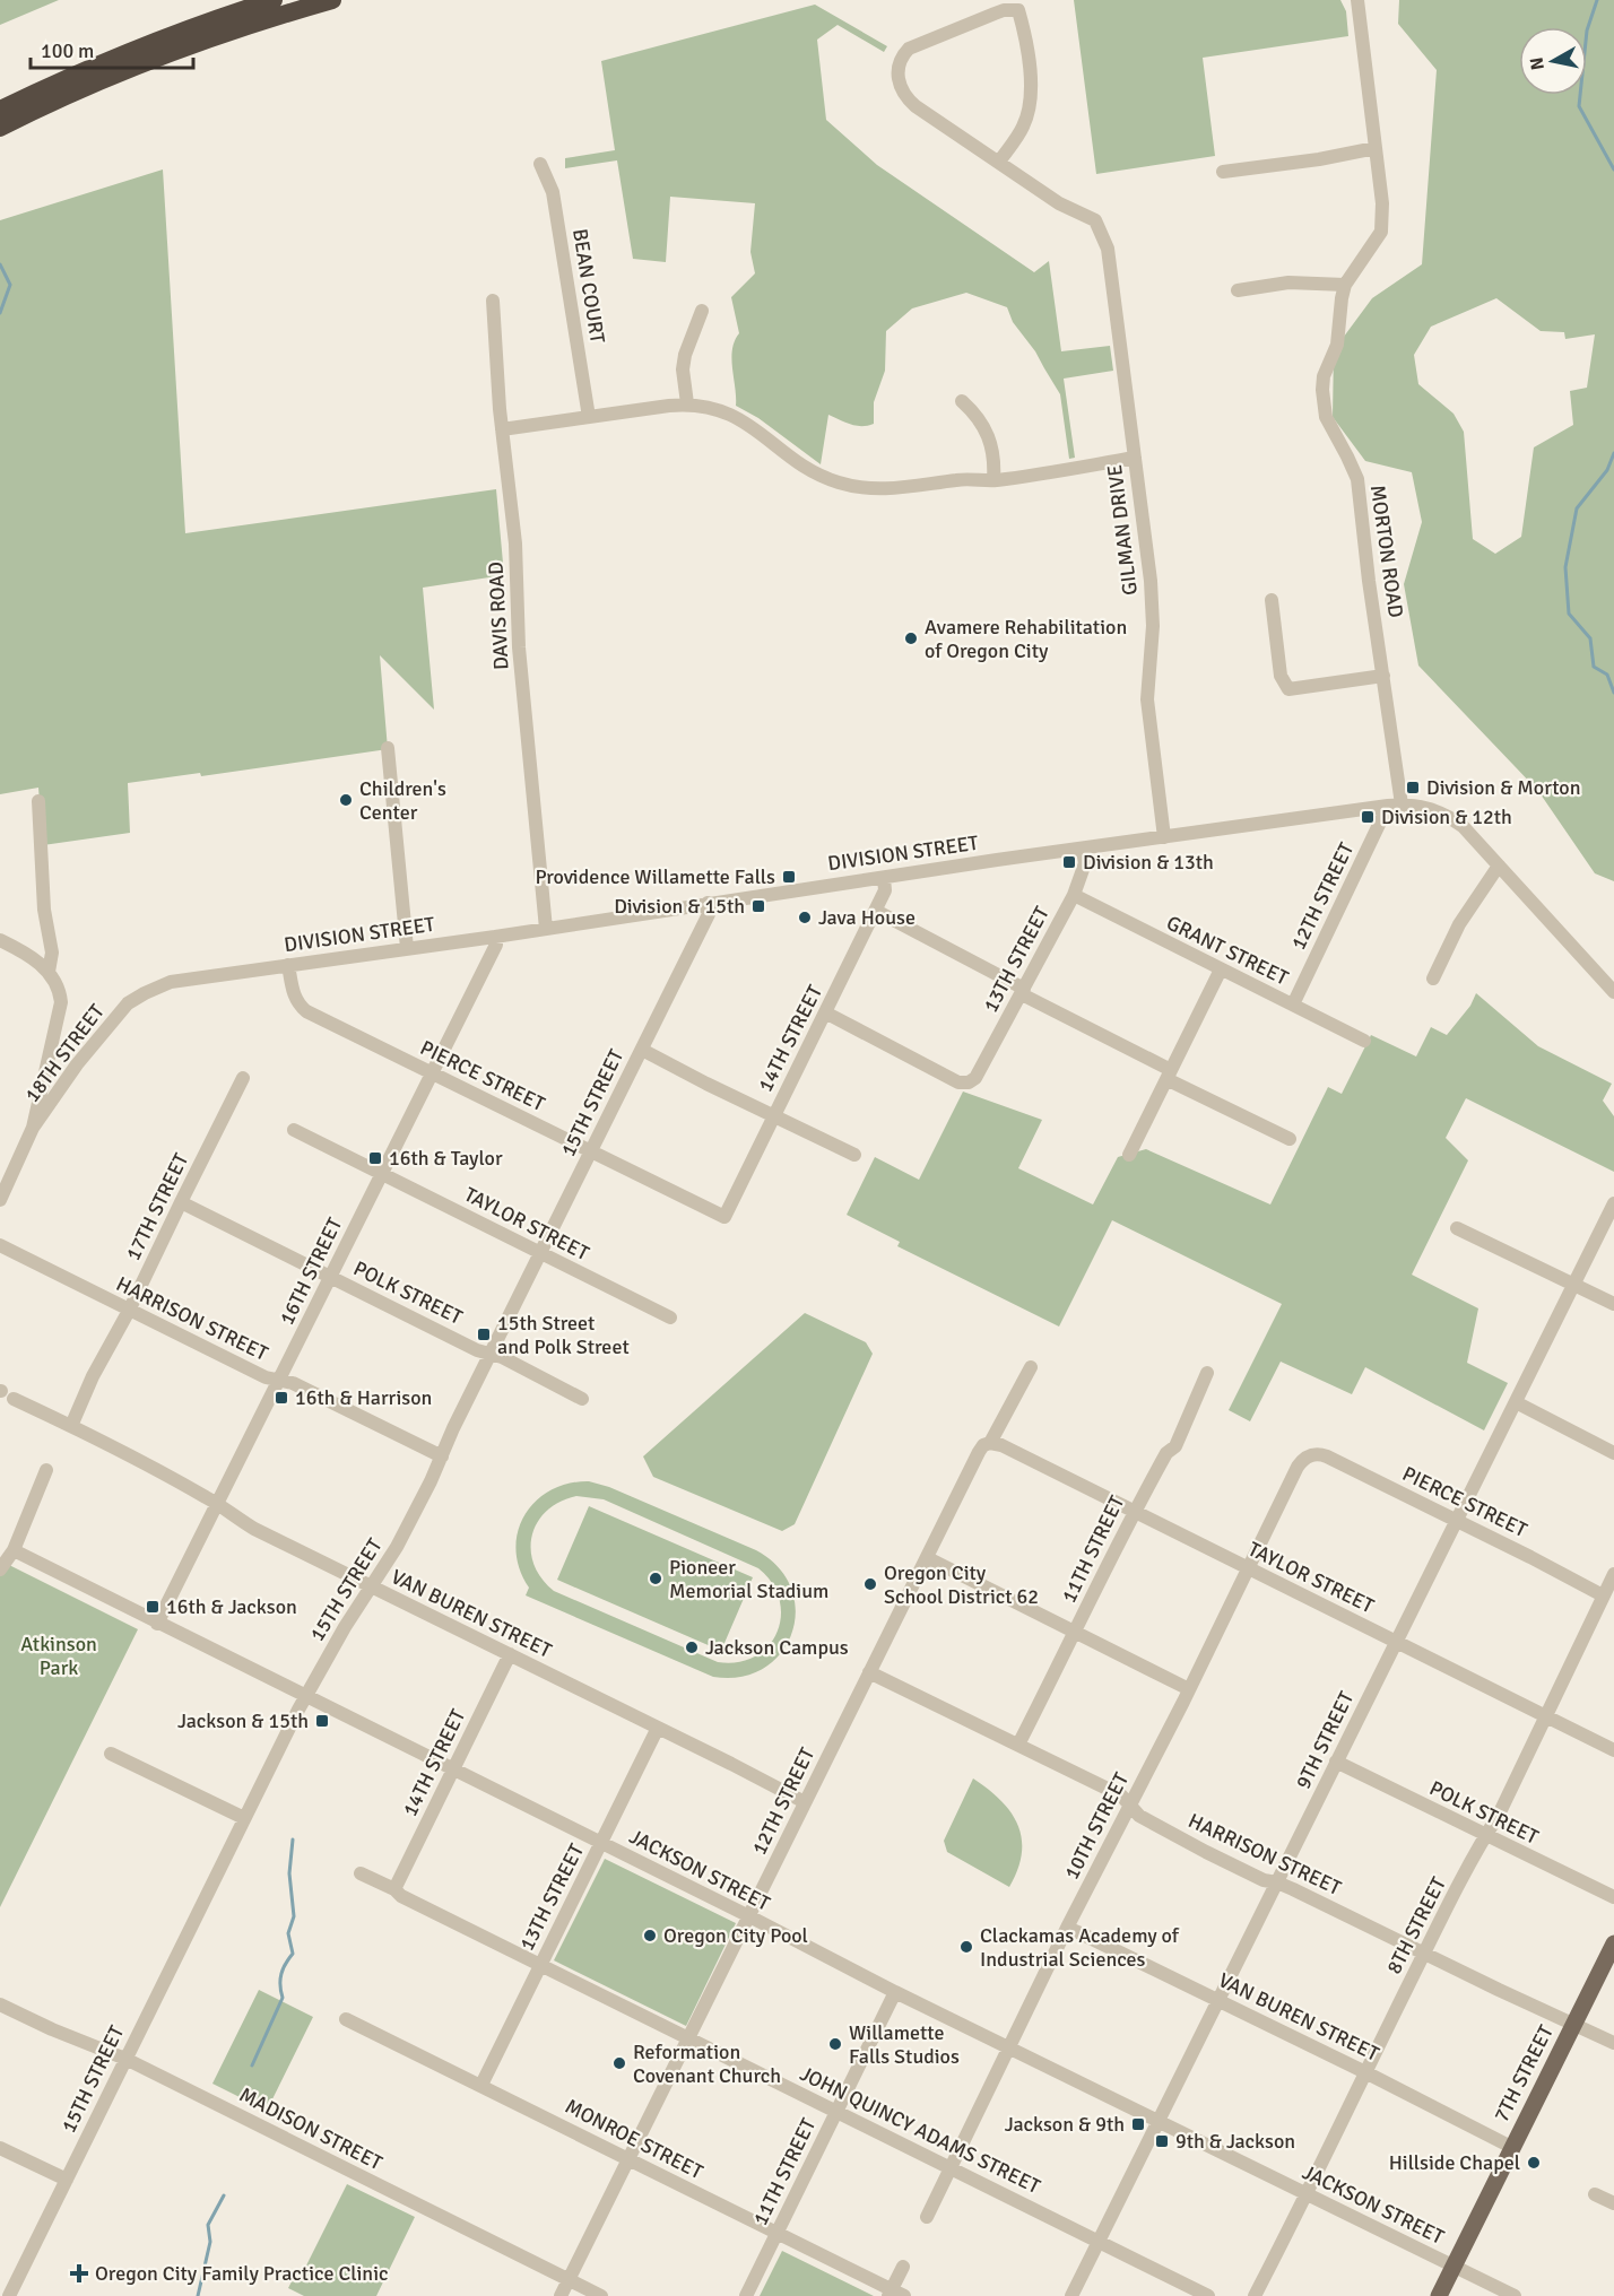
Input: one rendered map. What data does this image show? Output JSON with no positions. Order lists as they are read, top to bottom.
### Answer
{
  "streets": {
    "main road": ["7TH STREET"],
    "street": [
      "BEAN COURT",
      "GILMAN DRIVE",
      "MORTON ROAD",
      "DAVIS ROAD",
      "DIVISION STREET",
      "12TH STREET",
      "GRANT STREET",
      "13TH STREET",
      "14TH STREET",
      "18TH STREET",
      "PIERCE STREET",
      "15TH STREET",
      "17TH STREET",
      "TAYLOR STREET",
      "16TH STREET",
      "POLK STREET",
      "HARRISON STREET",
      "11TH STREET",
      "VAN BUREN STREET",
      "9TH STREET",
      "10TH STREET",
      "JACKSON STREET",
      "8TH STREET",
      "MADISON STREET",
      "JOHN QUINCY ADAMS STREET",
      "MONROE STREET"
    ]
  },
  "crossings": [
    ["GILMAN DRIVE", "DIVISION STREET"],
    ["MORTON ROAD", "DIVISION STREET"],
    ["MORTON ROAD", "12TH STREET"],
    ["DAVIS ROAD", "DIVISION STREET"],
    ["DIVISION STREET", "12TH STREET"],
    ["DIVISION STREET", "13TH STREET"],
    ["DIVISION STREET", "14TH STREET"],
    ["DIVISION STREET", "18TH STREET"],
    ["DIVISION STREET", "PIERCE STREET"],
    ["DIVISION STREET", "15TH STREET"],
    ["DIVISION STREET", "16TH STREET"],
    ["12TH STREET", "GRANT STREET"],
    ["12TH STREET", "TAYLOR STREET"],
    ["12TH STREET", "HARRISON STREET"],
    ["12TH STREET", "VAN BUREN STREET"],
    ["12TH STREET", "JACKSON STREET"],
    ["12TH STREET", "MADISON STREET"],
    ["12TH STREET", "JOHN QUINCY ADAMS STREET"],
    ["12TH STREET", "MONROE STREET"],
    ["GRANT STREET", "13TH STREET"],
    ["13TH STREET", "14TH STREET"],
    ["13TH STREET", "VAN BUREN STREET"],
    ["13TH STREET", "JACKSON STREET"],
    ["13TH STREET", "JOHN QUINCY ADAMS STREET"],
    ["13TH STREET", "MONROE STREET"],
    ["14TH STREET", "PIERCE STREET"],
    ["14TH STREET", "VAN BUREN STREET"],
    ["14TH STREET", "JACKSON STREET"],
    ["14TH STREET", "JOHN QUINCY ADAMS STREET"],
    ["PIERCE STREET", "15TH STREET"],
    ["PIERCE STREET", "16TH STREET"],
    ["PIERCE STREET", "9TH STREET"],
    ["PIERCE STREET", "10TH STREET"],
    ["PIERCE STREET", "8TH STREET"],
    ["15TH STREET", "TAYLOR STREET"],
    ["15TH STREET", "POLK STREET"],
    ["15TH STREET", "HARRISON STREET"],
    ["15TH STREET", "VAN BUREN STREET"],
    ["15TH STREET", "JACKSON STREET"],
    ["15TH STREET", "MADISON STREET"],
    ["17TH STREET", "POLK STREET"],
    ["17TH STREET", "HARRISON STREET"],
    ["17TH STREET", "VAN BUREN STREET"],
    ["TAYLOR STREET", "16TH STREET"],
    ["TAYLOR STREET", "11TH STREET"],
    ["TAYLOR STREET", "9TH STREET"],
    ["TAYLOR STREET", "10TH STREET"],
    ["TAYLOR STREET", "8TH STREET"],
    ["16TH STREET", "POLK STREET"],
    ["16TH STREET", "HARRISON STREET"],
    ["16TH STREET", "VAN BUREN STREET"],
    ["16TH STREET", "JACKSON STREET"],
    ["POLK STREET", "9TH STREET"],
    ["POLK STREET", "8TH STREET"],
    ["HARRISON STREET", "11TH STREET"],
    ["HARRISON STREET", "9TH STREET"],
    ["HARRISON STREET", "10TH STREET"],
    ["HARRISON STREET", "8TH STREET"],
    ["HARRISON STREET", "7TH STREET"],
    ["11TH STREET", "JACKSON STREET"],
    ["11TH STREET", "JOHN QUINCY ADAMS STREET"],
    ["11TH STREET", "MONROE STREET"],
    ["VAN BUREN STREET", "9TH STREET"],
    ["VAN BUREN STREET", "10TH STREET"],
    ["VAN BUREN STREET", "8TH STREET"],
    ["VAN BUREN STREET", "7TH STREET"],
    ["9TH STREET", "JACKSON STREET"],
    ["9TH STREET", "JOHN QUINCY ADAMS STREET"],
    ["10TH STREET", "JACKSON STREET"],
    ["10TH STREET", "JOHN QUINCY ADAMS STREET"],
    ["JACKSON STREET", "8TH STREET"],
    ["JACKSON STREET", "7TH STREET"]
  ],
  "parks": ["Atkinson Park"],
  "places": {
    "other": [
      "Avamere Rehabilitation of Oregon City",
      "Children's Center",
      "Java House",
      "Pioneer Memorial Stadium",
      "Oregon City School District 62",
      "Jackson Campus",
      "Oregon City Pool",
      "Clackamas Academy of Industrial Sciences",
      "Willamette Falls Studios",
      "Reformation Covenant Church",
      "Hillside Chapel"
    ],
    "transit": [
      "Division & Morton",
      "Division & 12th",
      "Division & 13th",
      "Providence Willamette Falls",
      "Division & 15th",
      "16th & Taylor",
      "15th Street and Polk Street",
      "16th & Harrison",
      "16th & Jackson",
      "Jackson & 15th",
      "Jackson & 9th",
      "9th & Jackson"
    ],
    "health": ["Oregon City Family Practice Clinic"]
  },
  "scale_bar": "100 m",
  "north": "left"
}
